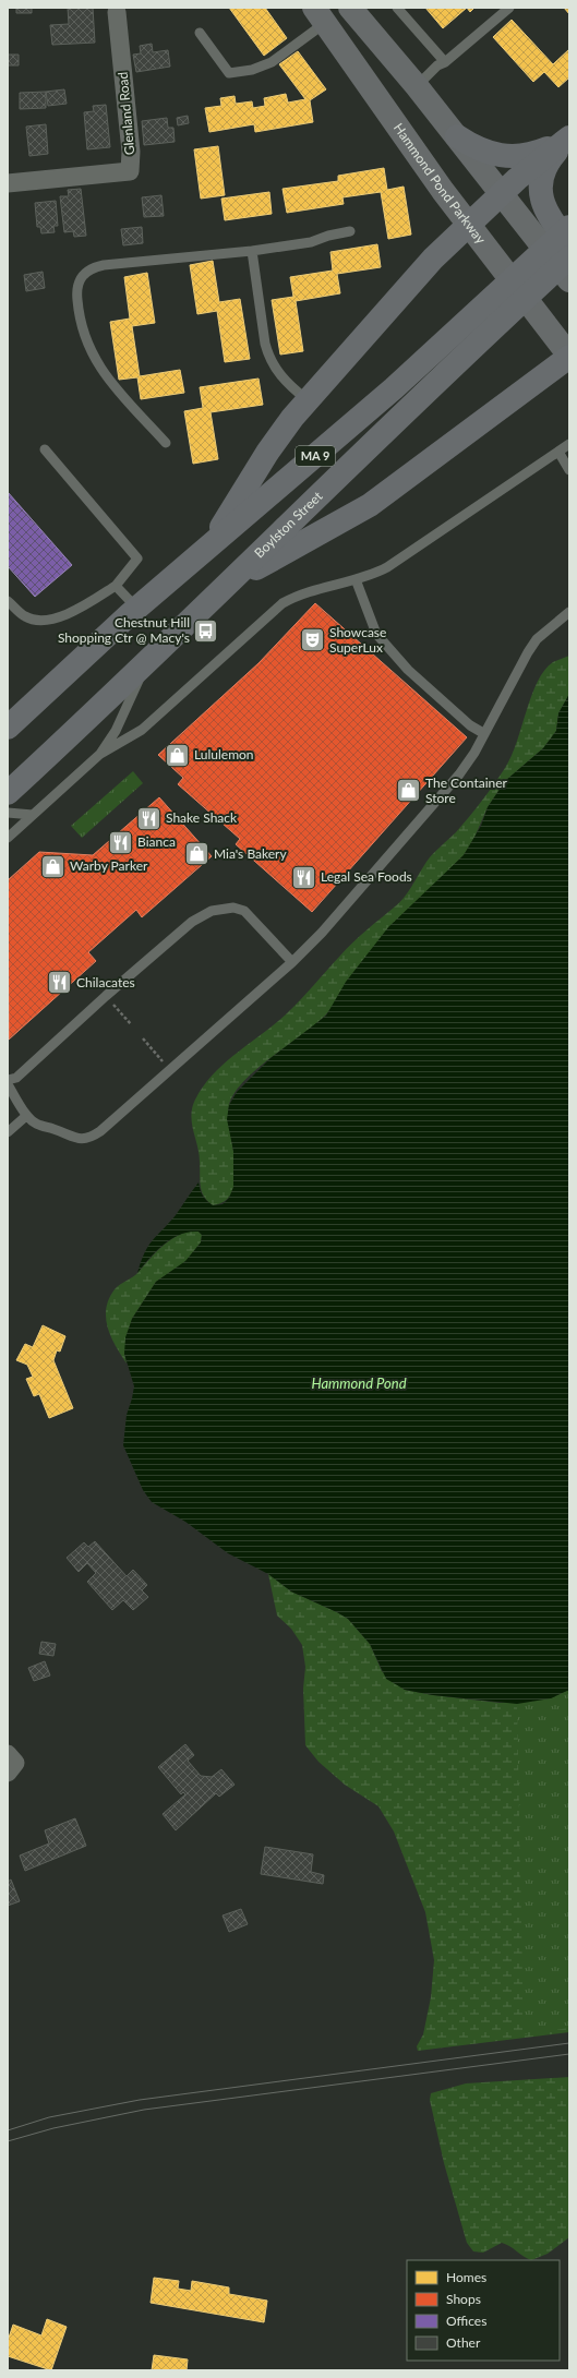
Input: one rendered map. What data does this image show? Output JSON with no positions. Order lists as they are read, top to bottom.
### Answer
{
  "streets": {
    "highway": ["MA 9", "Boylston Street"],
    "main road": ["Hammond Pond Parkway"],
    "street": ["Glenland Road"]
  },
  "water": ["Hammond Pond"],
  "places": {
    "bus stop": ["Chestnut Hill Shopping Ctr @ Macy's"],
    "theatre": ["Showcase SuperLux"],
    "shop": [
      "Lululemon",
      "The Container Store",
      "Mia's Bakery",
      "Warby Parker"
    ],
    "restaurant": [
      "Shake Shack",
      "Bianca",
      "Legal Sea Foods",
      "Chilacates"
    ]
  },
  "legend": [
    "Homes",
    "Shops",
    "Offices",
    "Other"
  ]
}
